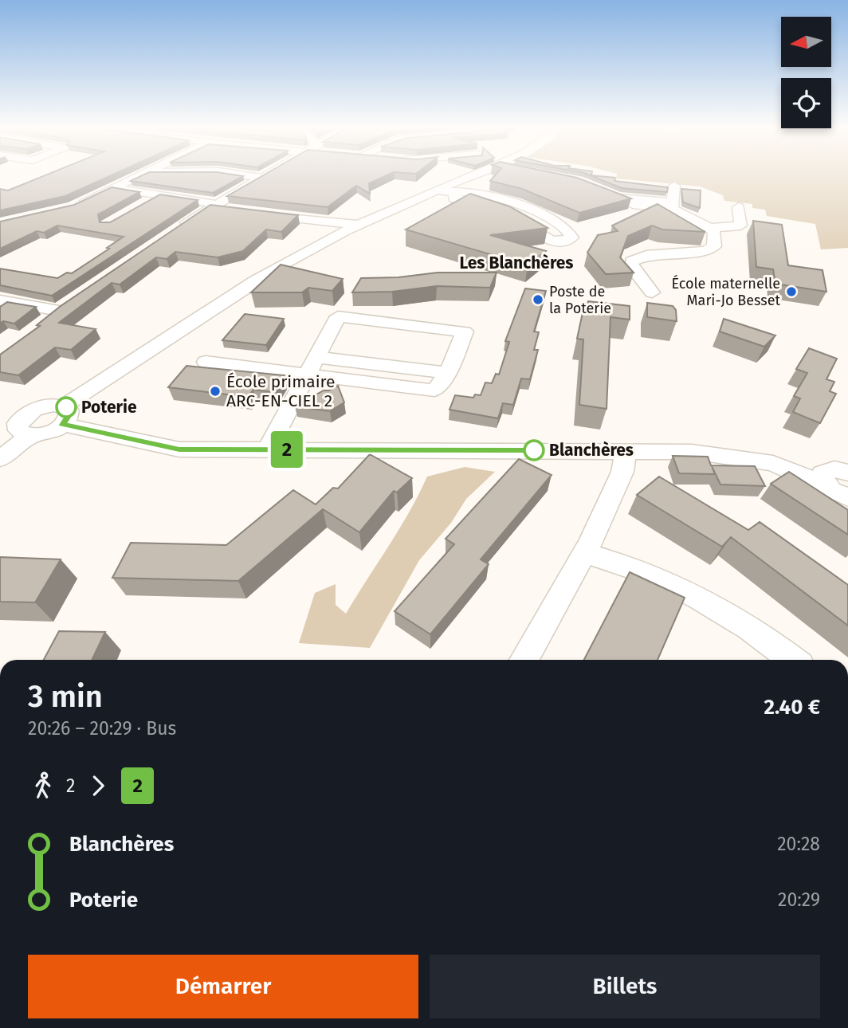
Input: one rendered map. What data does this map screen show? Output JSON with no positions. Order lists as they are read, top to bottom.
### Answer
{
  "districts": ["Les Blanchères"],
  "places": [
    "École maternelle Mari-Jo Besset",
    "Poste de la Poterie",
    "École primaire ARC-EN-CIEL 2",
    "Poterie",
    "Blanchères"
  ],
  "lines": ["bus line 2"],
  "north": "left",
  "page": {
    "on_map": "2",
    "heading": ["3 min", "20:26 – 20:29 · Bus", "2.40 €"],
    "legs": ["2", "2"],
    "list": [
      {
        "name": "Blanchères",
        "value": "20:28"
      },
      {
        "name": "Poterie",
        "value": "20:29"
      }
    ],
    "buttons": ["Démarrer", "Billets"]
  }
}
